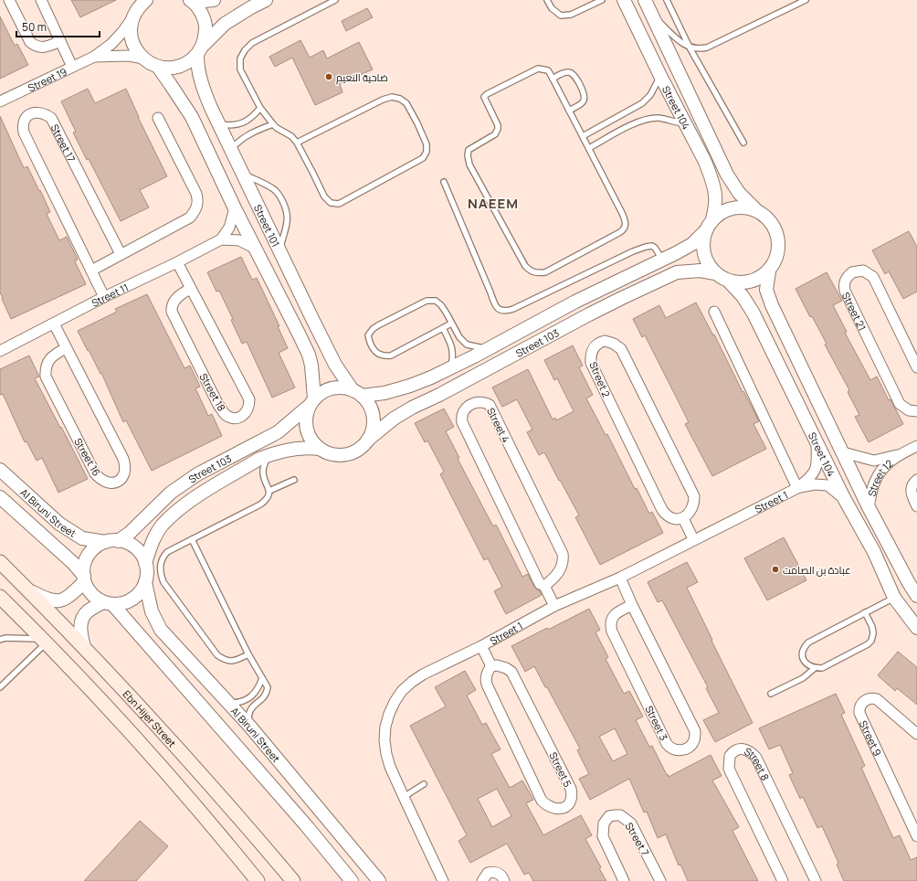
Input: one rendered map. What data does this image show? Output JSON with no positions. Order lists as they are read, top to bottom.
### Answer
{
  "streets": {
    "main road": ["Ebn Hijer Street"],
    "street": [
      "Street 19",
      "Street 104",
      "Street 17",
      "Street 101",
      "Street 11",
      "Street 21",
      "Street 103",
      "Street 2",
      "Street 18",
      "Street 4",
      "Street 16",
      "Street 12",
      "Street 1",
      "Al Biruni Street",
      "Street 3",
      "Street 9",
      "Street 8",
      "Street 5",
      "Street 7"
    ]
  },
  "crossings": [
    ["Street 104", "Street 103"],
    ["Street 104", "Street 12"],
    ["Street 104", "Street 1"],
    ["Street 17", "Street 11"],
    ["Street 101", "Street 103"],
    ["Street 11", "Street 18"],
    ["Street 11", "Street 16"],
    ["Street 103", "Al Biruni Street"],
    ["Street 4", "Street 1"],
    ["Street 1", "Street 3"]
  ],
  "districts": ["NAEEM"],
  "places": ["ضاحية النعيم", "عبادة بن الصامت"],
  "scale_bar": "50 m"
}
